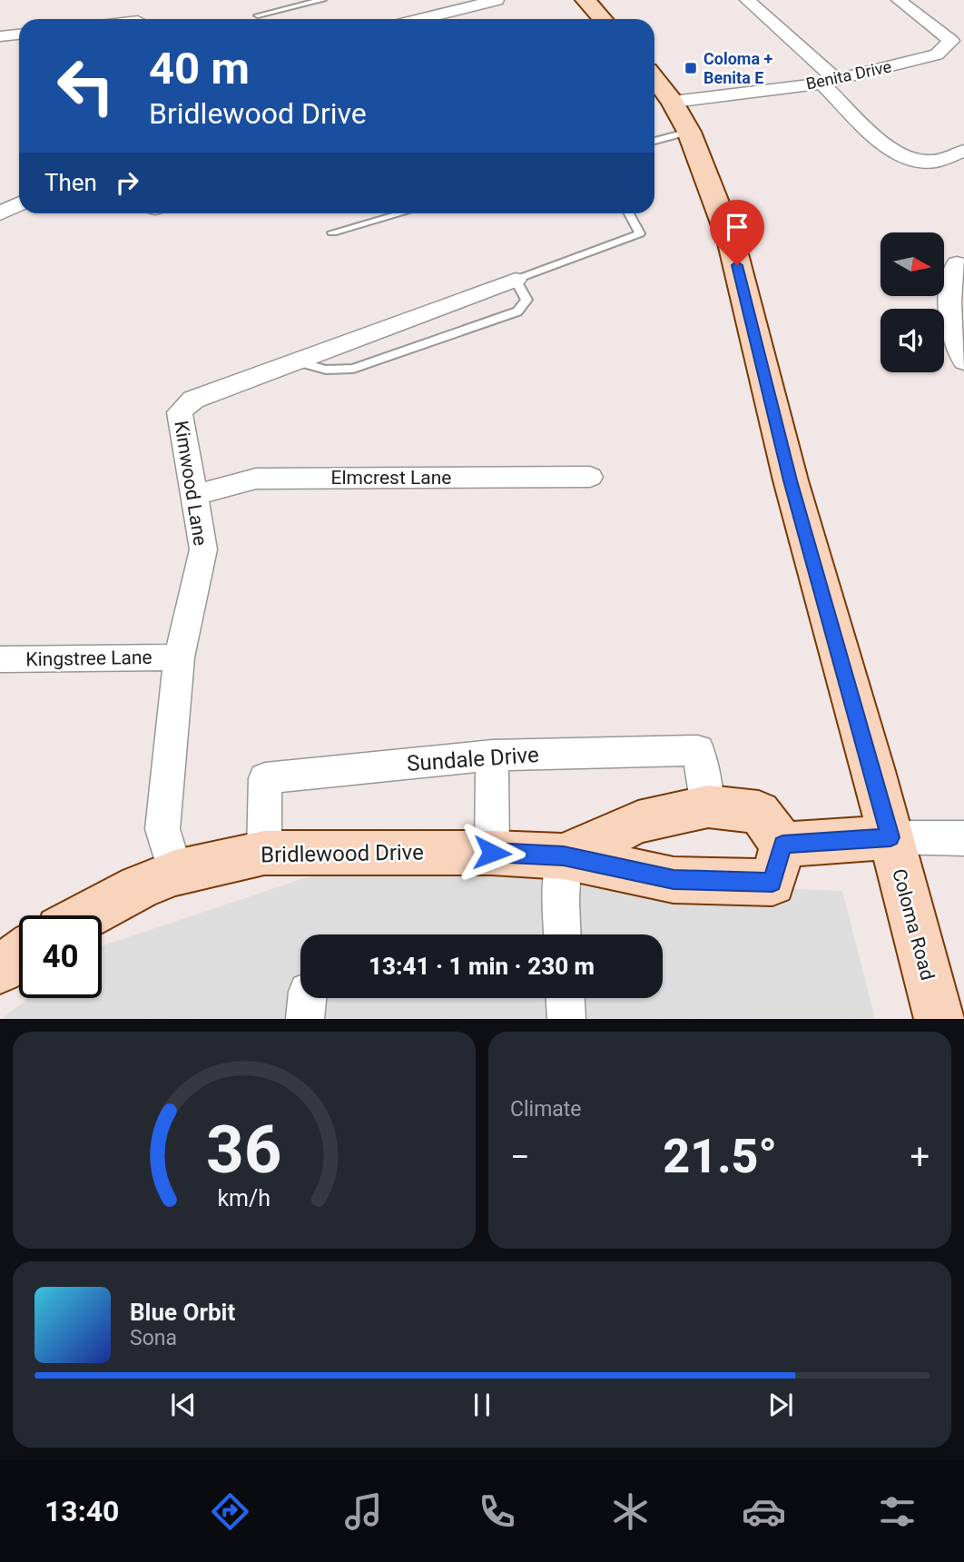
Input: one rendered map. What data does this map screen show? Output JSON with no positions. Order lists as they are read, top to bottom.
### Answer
{
  "streets": {
    "main road": ["Bridlewood Drive", "Coloma Road"],
    "street": [
      "Benita Drive",
      "Elmcrest Lane",
      "Kimwood Lane",
      "Kingstree Lane",
      "Sundale Drive"
    ]
  },
  "crossings": [
    ["Benita Drive", "Coloma Road"],
    ["Elmcrest Lane", "Kimwood Lane"],
    ["Kimwood Lane", "Kingstree Lane"],
    ["Kimwood Lane", "Bridlewood Drive"],
    ["Sundale Drive", "Bridlewood Drive"]
  ],
  "places": {
    "transit": ["Coloma + Benita E"]
  },
  "north": "right",
  "page": {
    "turn": ["40 m", "Bridlewood Drive"],
    "then": "Then",
    "limit": "40",
    "trip": "13:41 · 1 min · 230 m",
    "tile": "Climate",
    "heat": ["−", "21.5°", "+"],
    "song": ["Blue Orbit", "Sona"],
    "tabs": "13:40",
    "gauge": ["36", "km/h"]
  }
}
